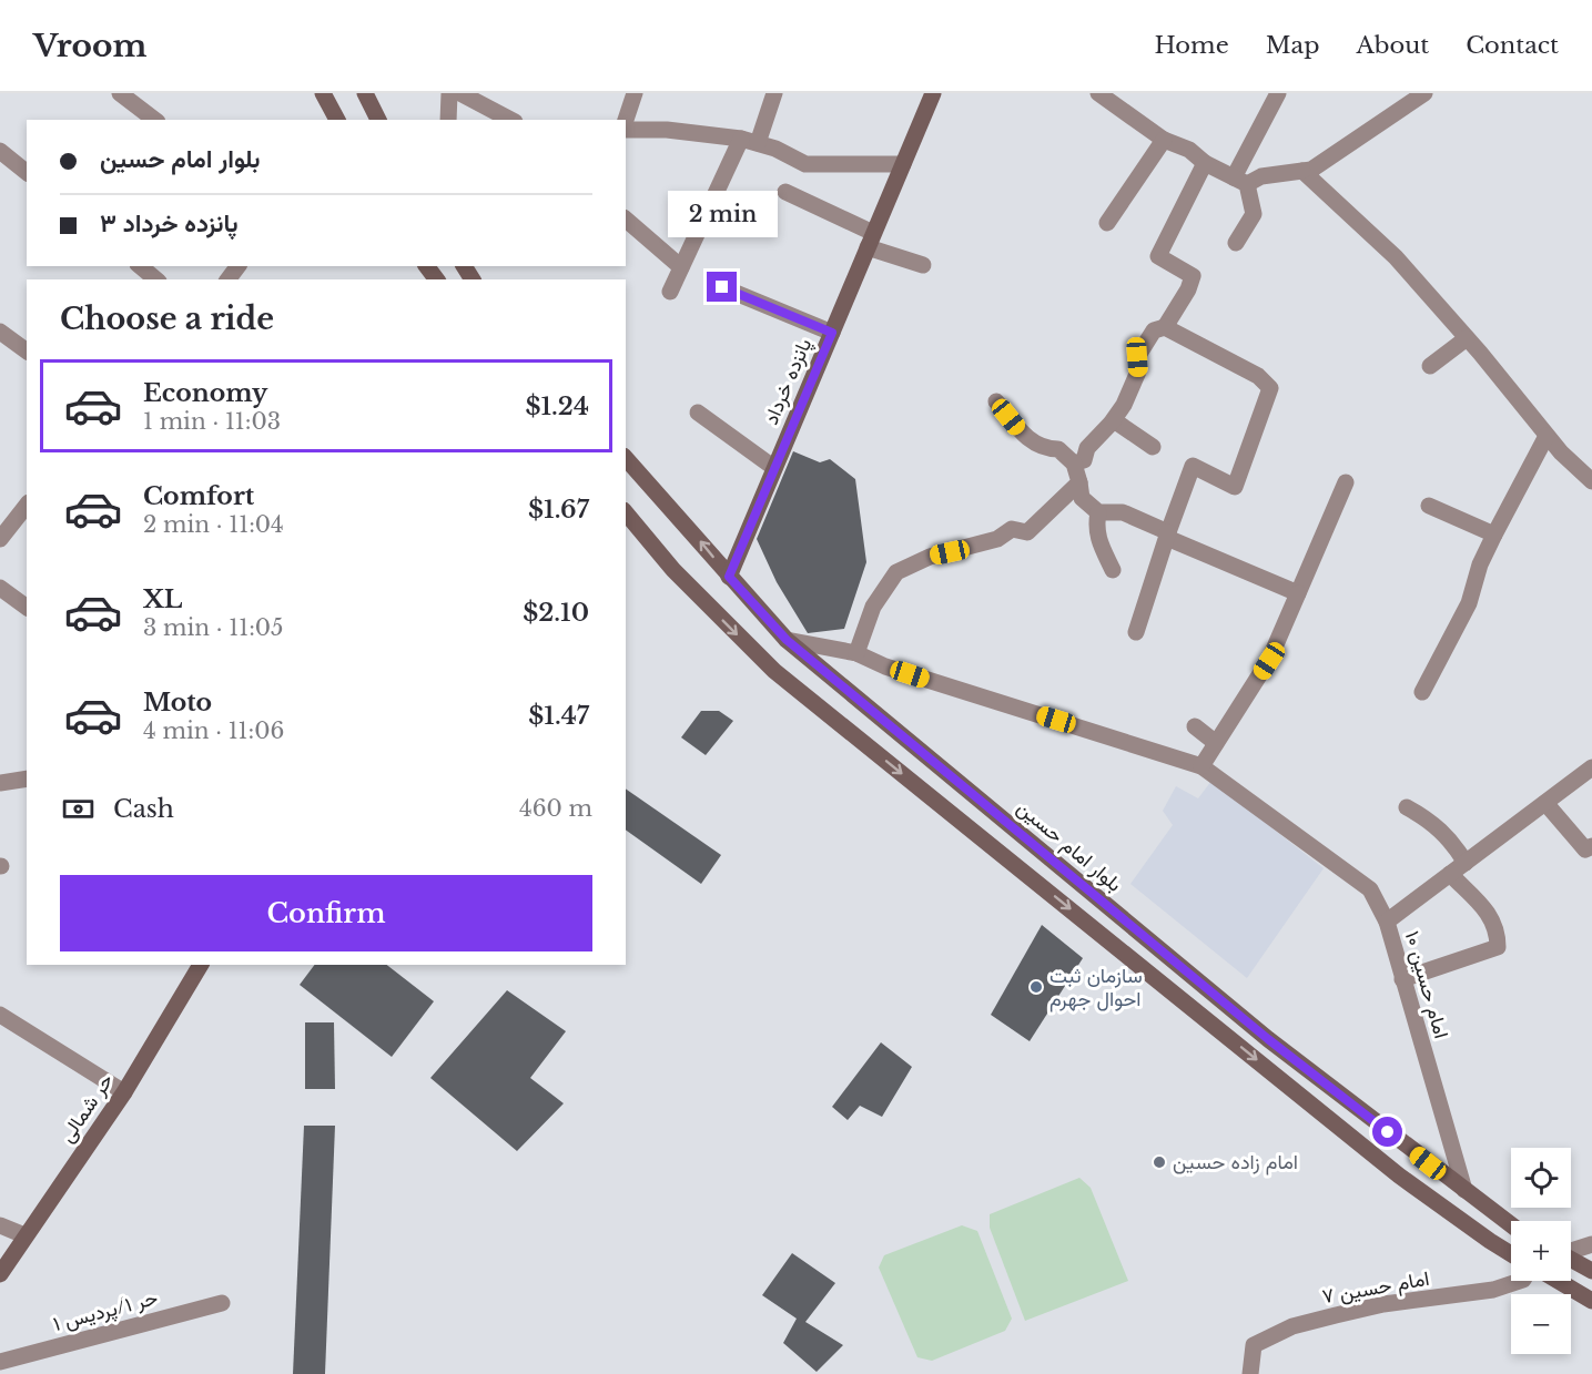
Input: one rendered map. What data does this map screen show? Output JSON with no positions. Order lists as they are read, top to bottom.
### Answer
{
  "streets": {
    "main road": ["پانزده خرداد", "بلوار امام حسین", "حر شمالی"],
    "street": ["امام حسین ۱۰", "امام حسین ۷", "حر ۱/پردیس ۱"]
  },
  "crossings": [
    ["پانزده خرداد", "بلوار امام حسین"],
    ["بلوار امام حسین", "امام حسین ۱۰"]
  ],
  "places": ["سازمان ثبت احوال جهرم", "امام زاده حسین"],
  "page": {
    "header": "Vroom",
    "nav": [
      "Home",
      "Map",
      "About",
      "Contact"
    ],
    "banner": ["بلوار امام حسین", "پانزده خرداد ۳"],
    "bubble": "2 min",
    "heading": "Choose a ride",
    "list": [
      {
        "name": "Economy",
        "note": "1 min · 11:03",
        "value": "$1.24"
      },
      {
        "name": "Comfort",
        "note": "2 min · 11:04",
        "value": "$1.67"
      },
      {
        "name": "XL",
        "note": "3 min · 11:05",
        "value": "$2.10"
      },
      {
        "name": "Moto",
        "note": "4 min · 11:06",
        "value": "$1.47"
      }
    ],
    "pay": ["Cash", "460 m"],
    "buttons": "Confirm",
    "map_buttons": ["+", "−"]
  }
}
